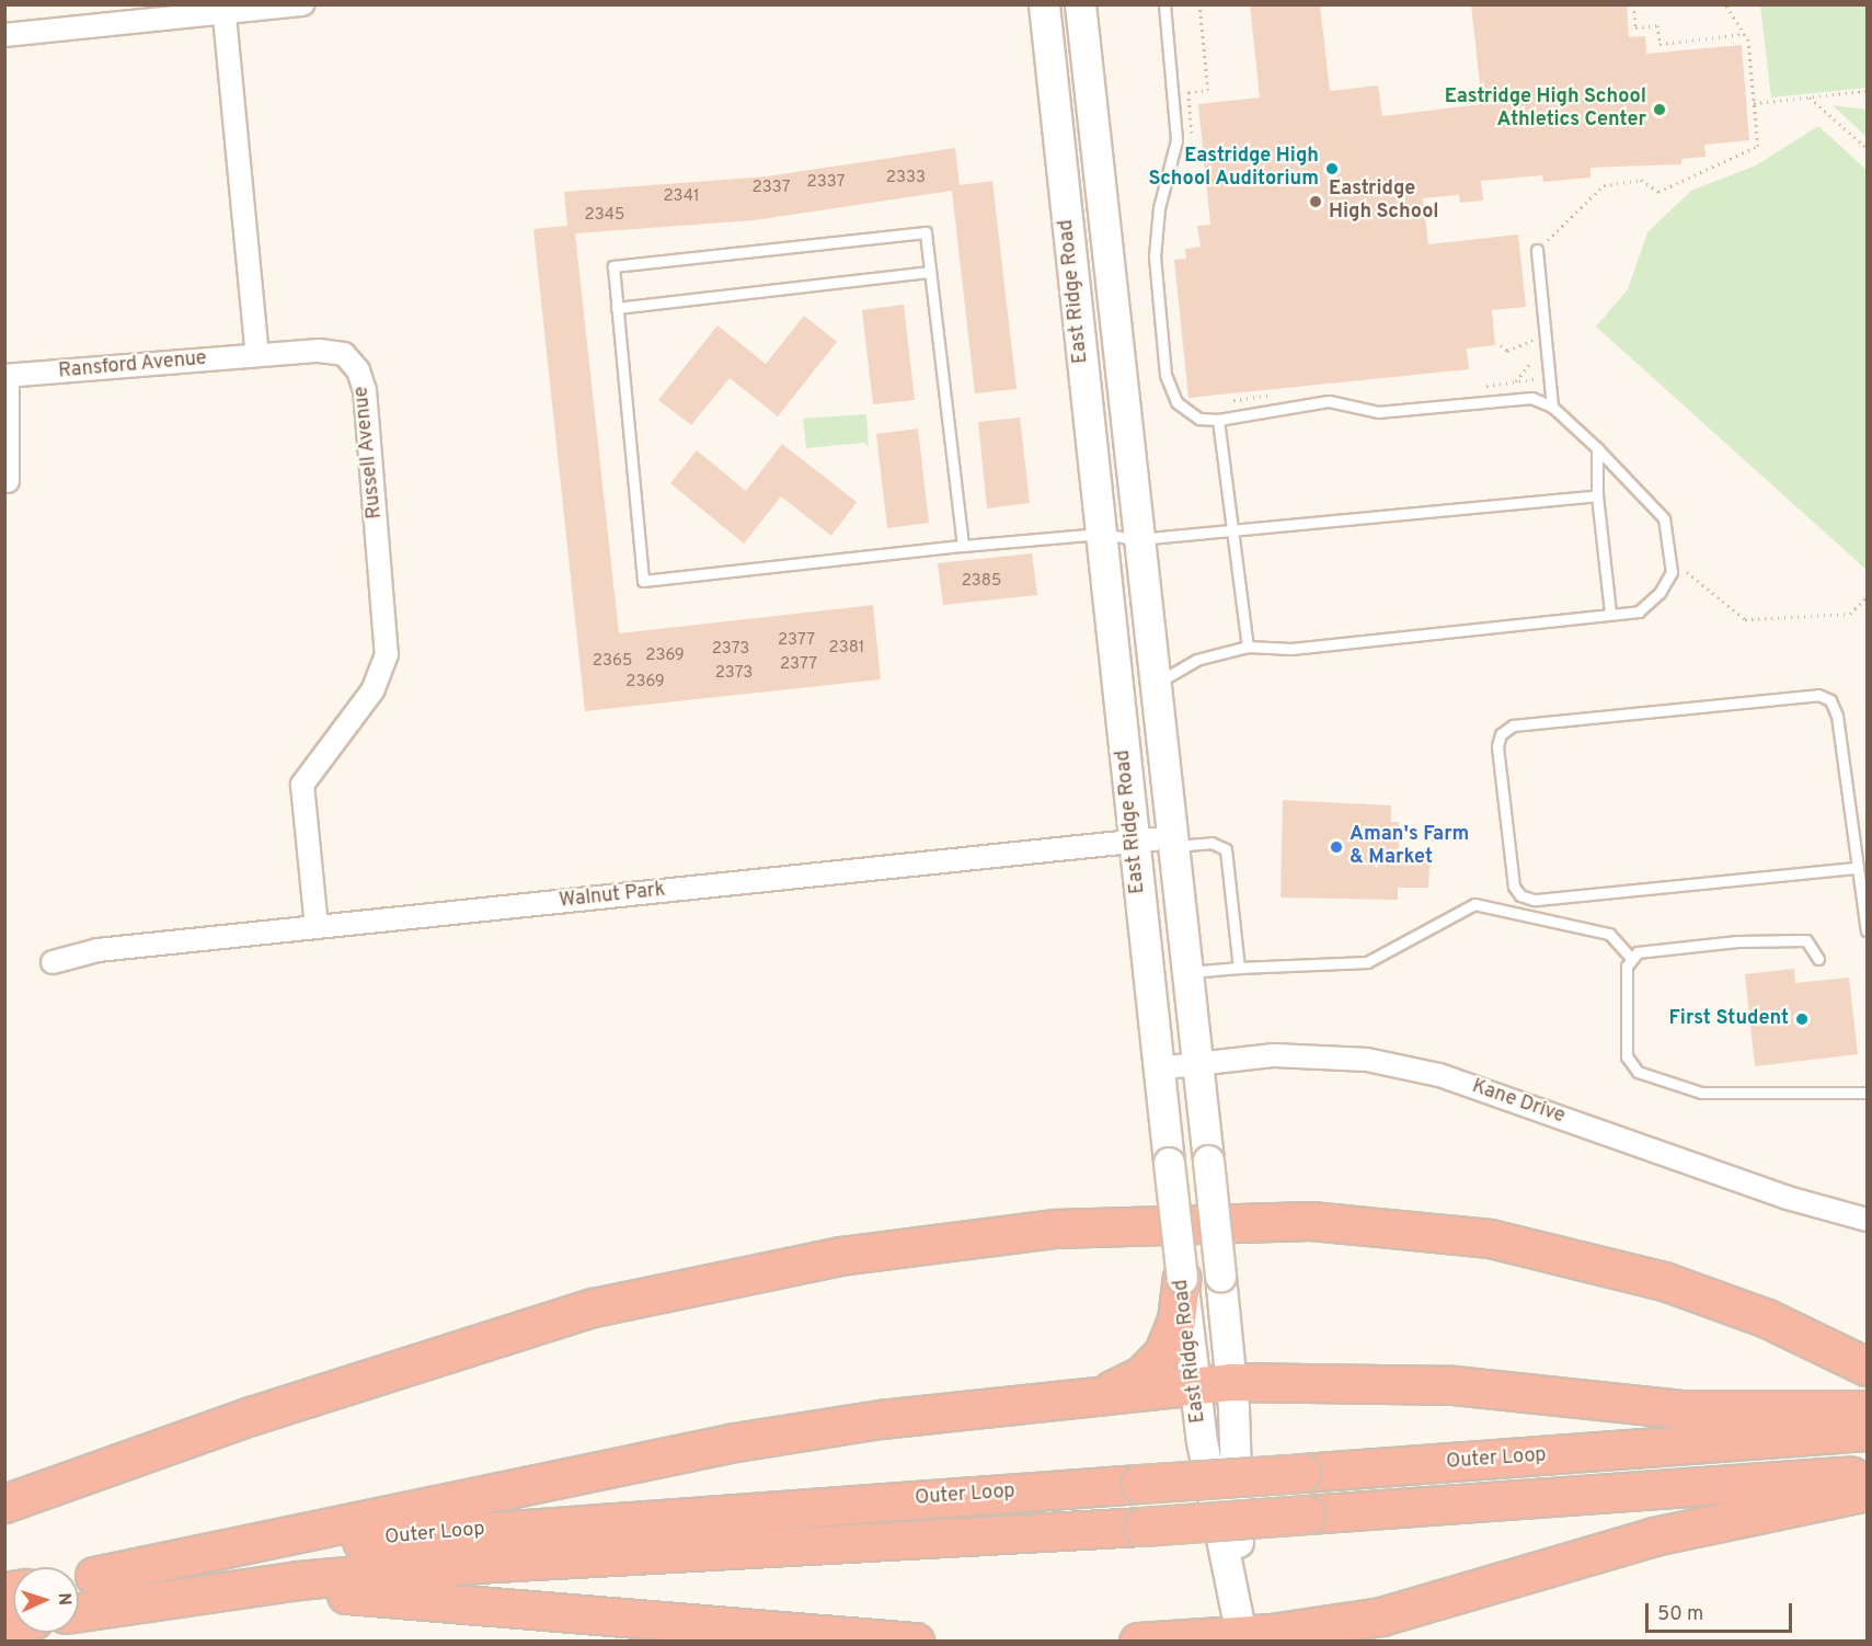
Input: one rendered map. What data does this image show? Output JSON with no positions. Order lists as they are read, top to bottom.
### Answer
{
  "streets": {
    "highway": ["Outer Loop"],
    "main road": ["East Ridge Road"],
    "street": [
      "Ransford Avenue",
      "Russell Avenue",
      "Walnut Park",
      "Kane Drive"
    ]
  },
  "crossings": [
    ["East Ridge Road", "Walnut Park"],
    ["East Ridge Road", "Kane Drive"],
    ["Ransford Avenue", "Russell Avenue"],
    ["Russell Avenue", "Walnut Park"]
  ],
  "places": [
    "Eastridge High School Athletics Center",
    "Eastridge High School Auditorium",
    "Eastridge High School",
    "Aman's Farm & Market",
    "First Student"
  ],
  "house_numbers": [
    "2333",
    "2337",
    "2337",
    "2341",
    "2345",
    "2385",
    "2377",
    "2381",
    "2373",
    "2369",
    "2365",
    "2377",
    "2373",
    "2369"
  ],
  "scale_bar": "50 m",
  "north": "right"
}
